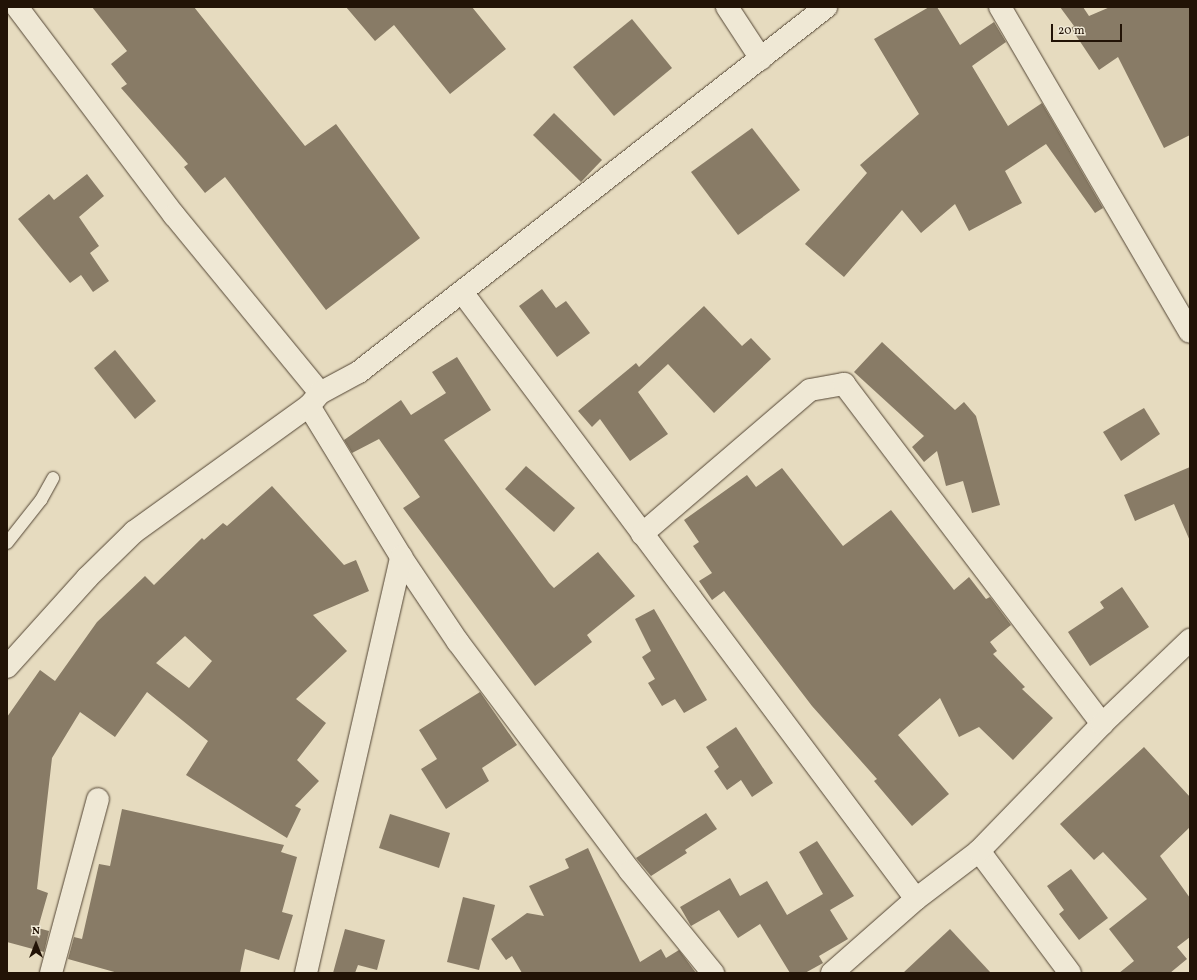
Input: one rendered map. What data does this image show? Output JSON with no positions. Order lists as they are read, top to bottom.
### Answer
{
  "scale_bar": "20 m",
  "north": "top"
}
